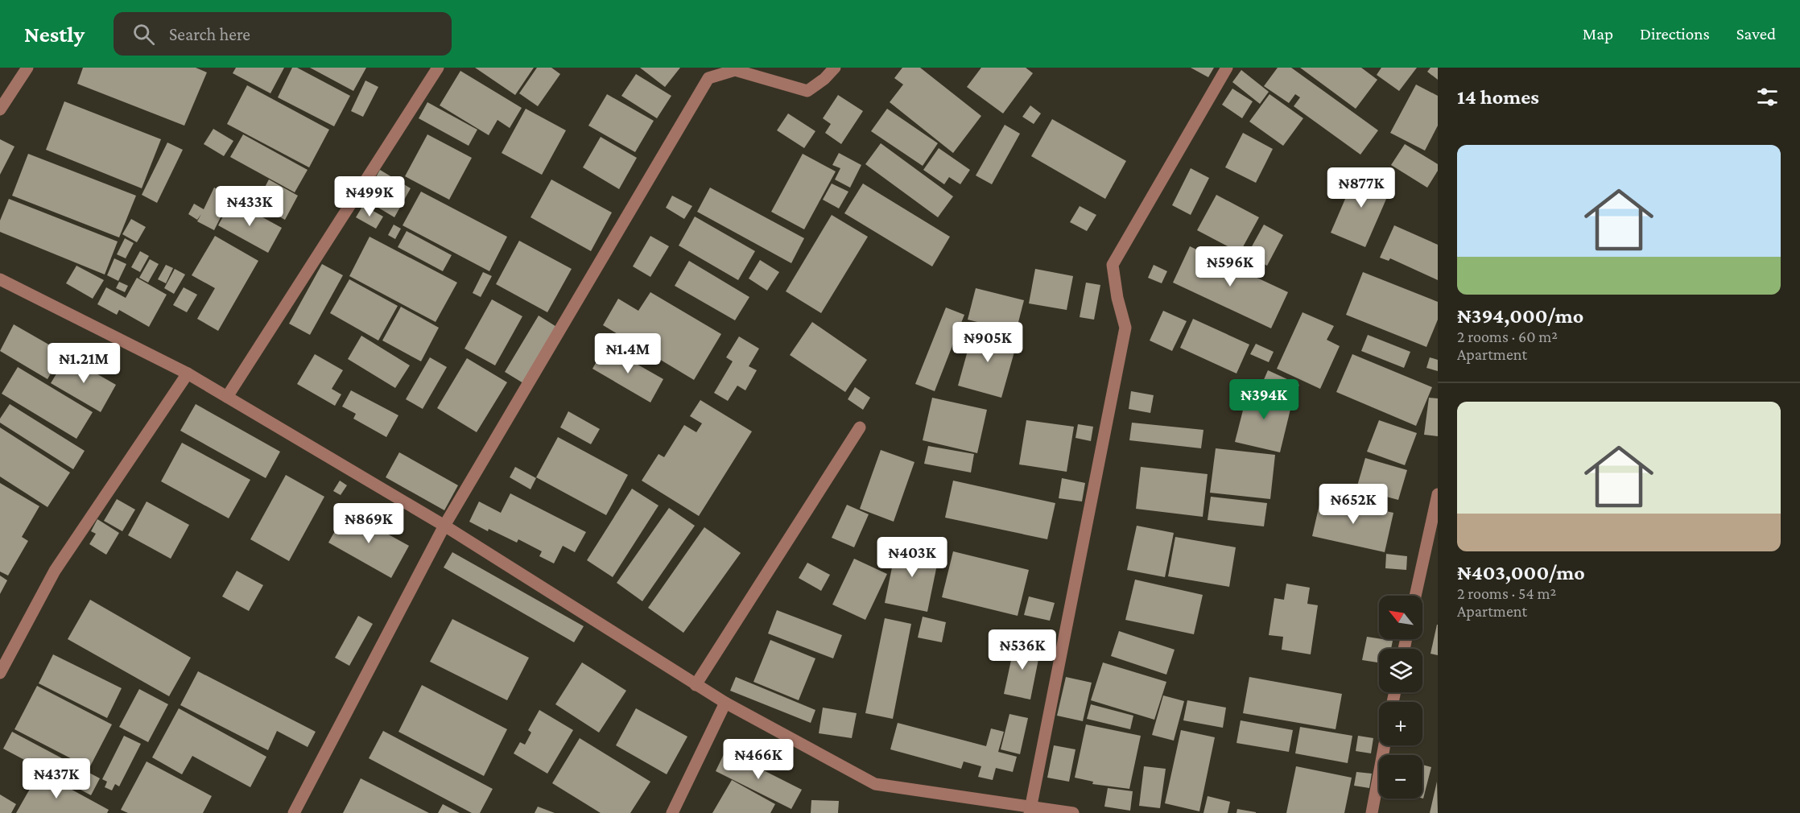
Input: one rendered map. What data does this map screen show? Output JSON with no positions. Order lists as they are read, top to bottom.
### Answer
{
  "north": "top left",
  "page": {
    "header": "Nestly",
    "search": "Search here",
    "nav": ["Map", "Directions", "Saved"],
    "heading": "14 homes",
    "list": [
      {
        "name": "₦394,000/mo",
        "note": "2 rooms · 60 m² · Apartment"
      },
      {
        "name": "₦403,000/mo",
        "note": "2 rooms · 54 m² · Apartment"
      }
    ],
    "price": [
      "₦877K",
      "₦499K",
      "₦433K",
      "₦596K",
      "₦905K",
      "₦1.4M",
      "₦1.21M",
      "₦394K",
      "₦652K",
      "₦869K",
      "₦403K",
      "₦536K",
      "₦466K",
      "₦437K"
    ],
    "map_buttons": ["+", "−"]
  }
}
